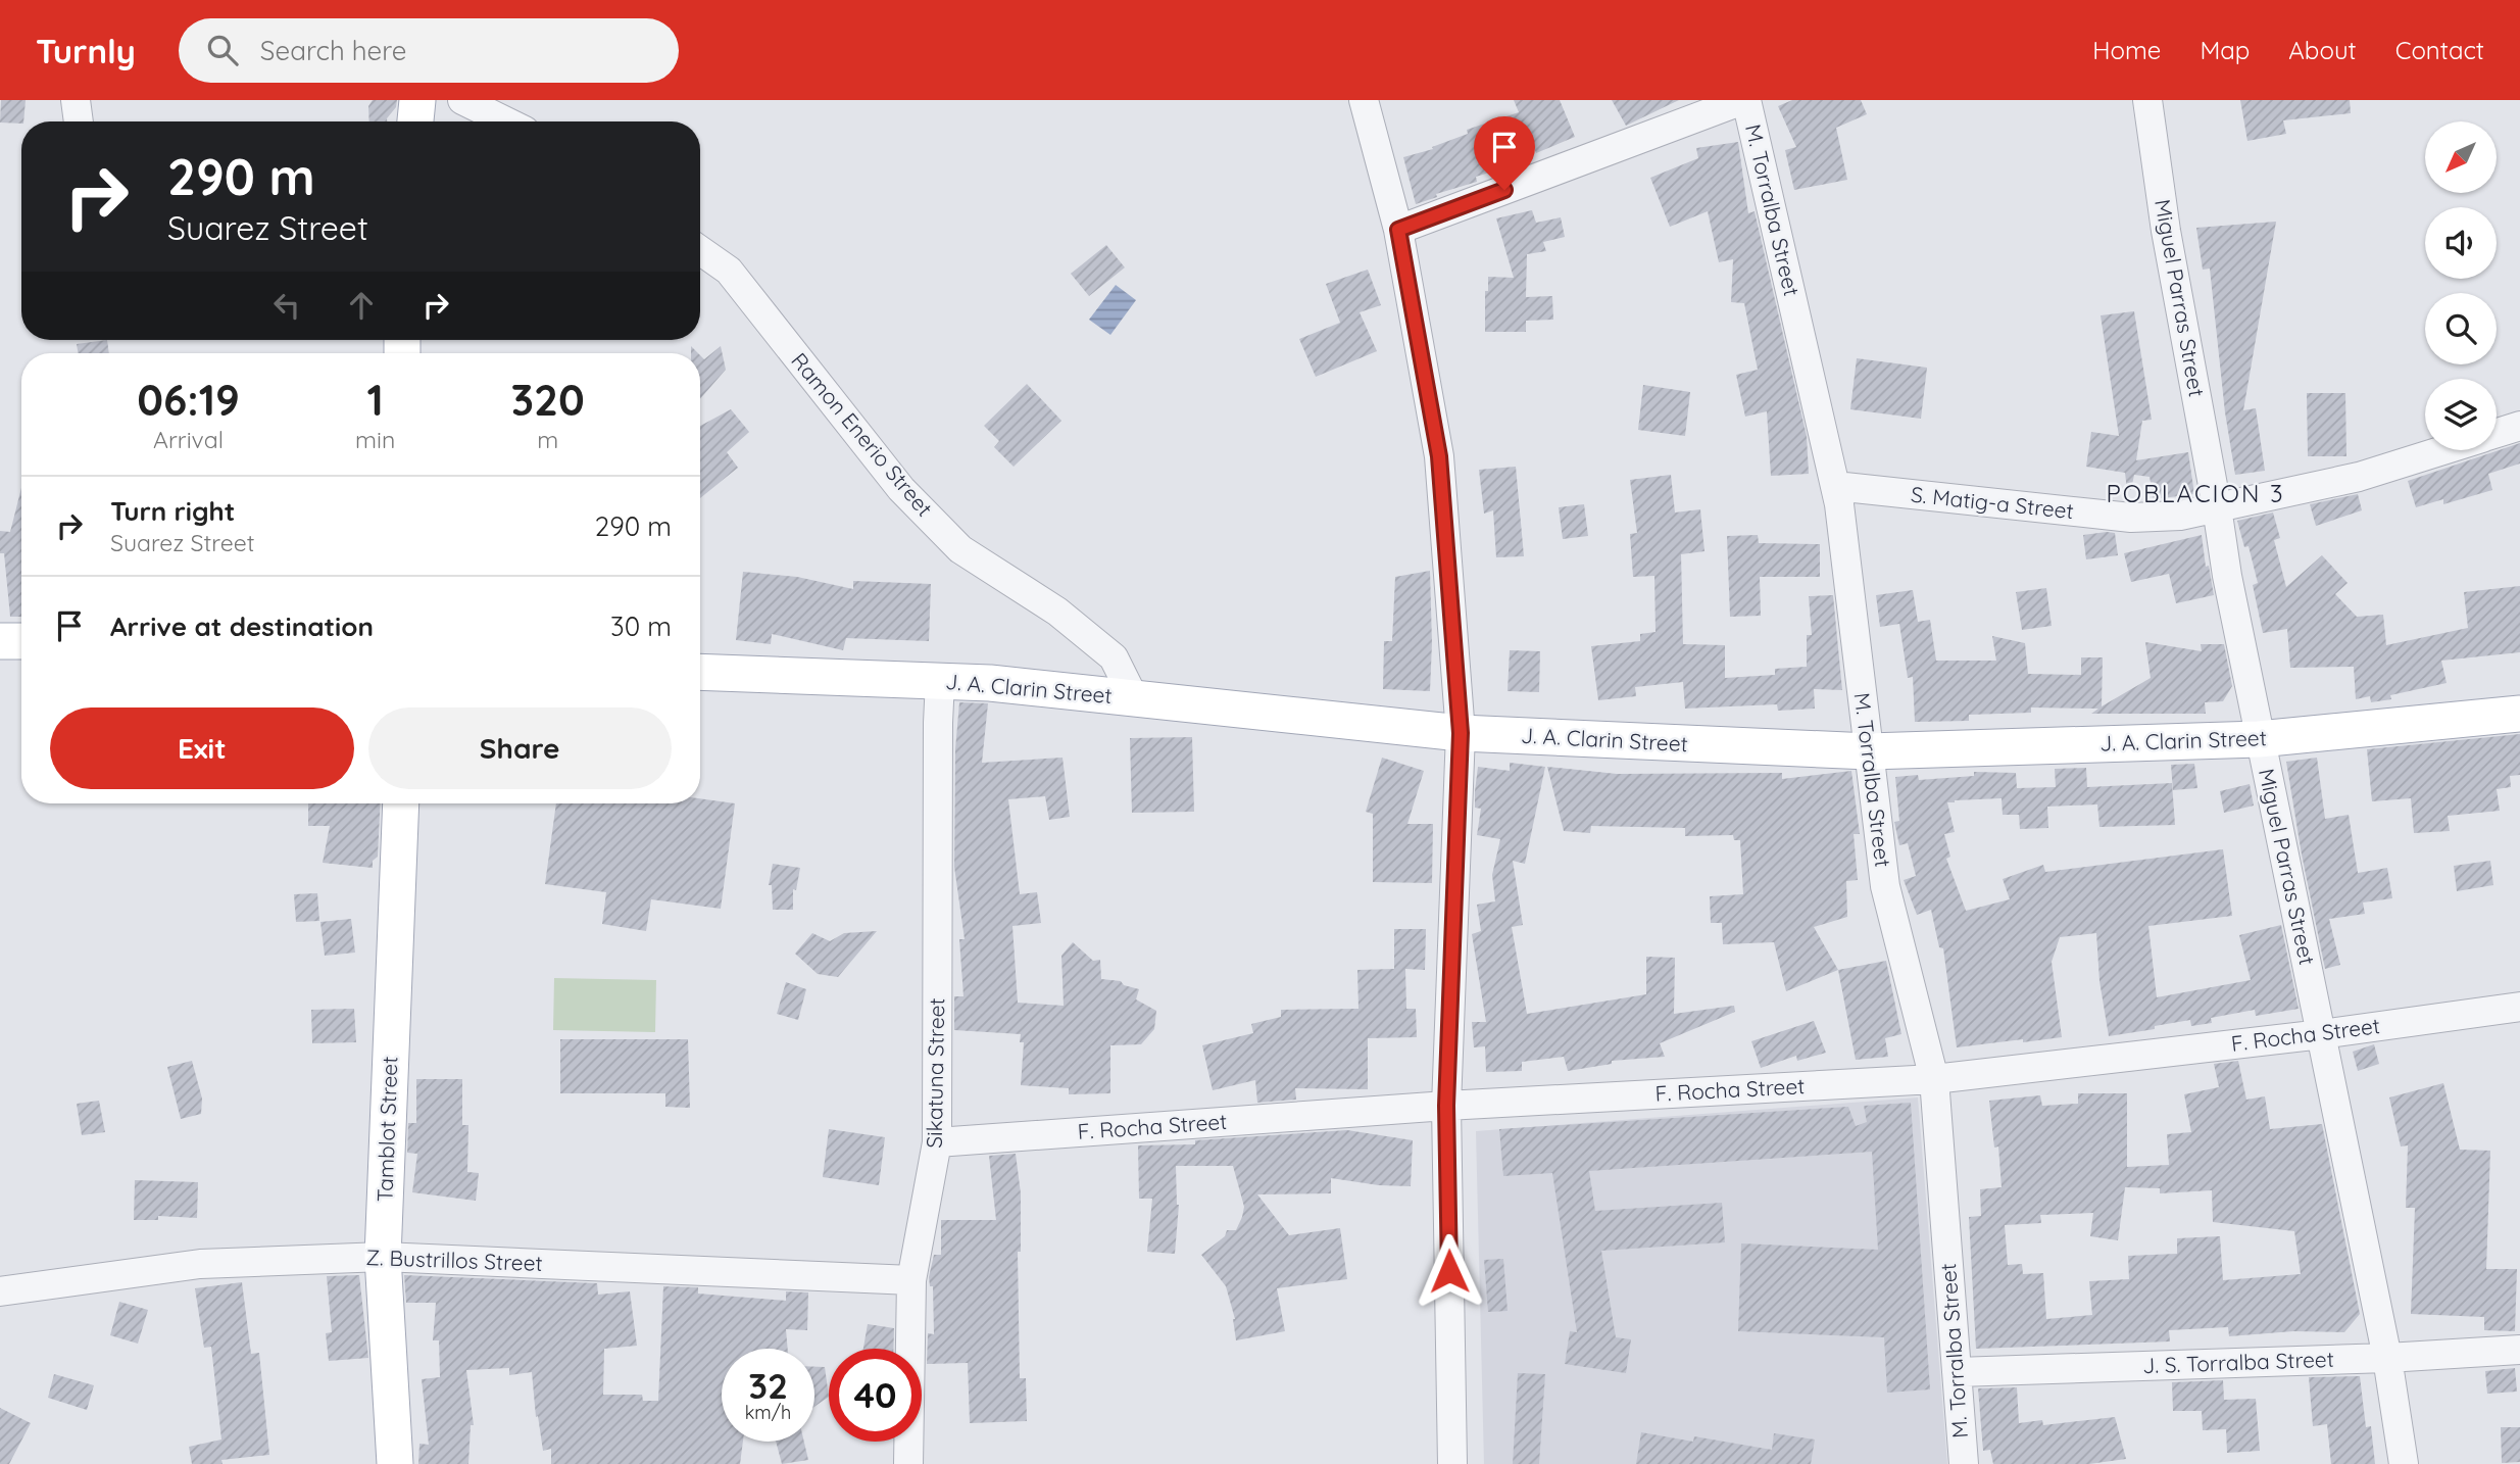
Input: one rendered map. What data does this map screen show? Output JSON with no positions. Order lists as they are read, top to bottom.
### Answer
{
  "streets": {
    "main road": ["J. A. Clarin Street", "Tamblot Street"],
    "street": [
      "M. Torralba Street",
      "Miguel Parras Street",
      "Ramon Enerio Street",
      "S. Matig-a Street",
      "F. Rocha Street",
      "Sikatuna Street",
      "Z. Bustrillos Street",
      "J. S. Torralba Street"
    ]
  },
  "crossings": [
    ["M. Torralba Street", "S. Matig-a Street"],
    ["M. Torralba Street", "J. A. Clarin Street"],
    ["M. Torralba Street", "F. Rocha Street"],
    ["M. Torralba Street", "J. S. Torralba Street"],
    ["Miguel Parras Street", "S. Matig-a Street"],
    ["Miguel Parras Street", "J. A. Clarin Street"],
    ["Miguel Parras Street", "F. Rocha Street"],
    ["Miguel Parras Street", "J. S. Torralba Street"],
    ["Ramon Enerio Street", "J. A. Clarin Street"],
    ["J. A. Clarin Street", "Sikatuna Street"],
    ["F. Rocha Street", "Sikatuna Street"],
    ["Sikatuna Street", "Z. Bustrillos Street"],
    ["Tamblot Street", "Z. Bustrillos Street"]
  ],
  "districts": ["POBLACION 3"],
  "north": "bottom left",
  "page": {
    "header": "Turnly",
    "search": "Search here",
    "nav": [
      "Home",
      "Map",
      "About",
      "Contact"
    ],
    "turn": ["290 m", "Suarez Street"],
    "eta": [
      "06:19",
      "Arrival",
      "1",
      "min",
      "320",
      "m"
    ],
    "list": [
      {
        "name": "Turn right",
        "note": "Suarez Street",
        "value": "290 m"
      },
      {
        "name": "Arrive at destination",
        "value": "30 m"
      }
    ],
    "buttons": ["Exit", "Share"],
    "speed": "32 km/h",
    "limit": "40"
  }
}
